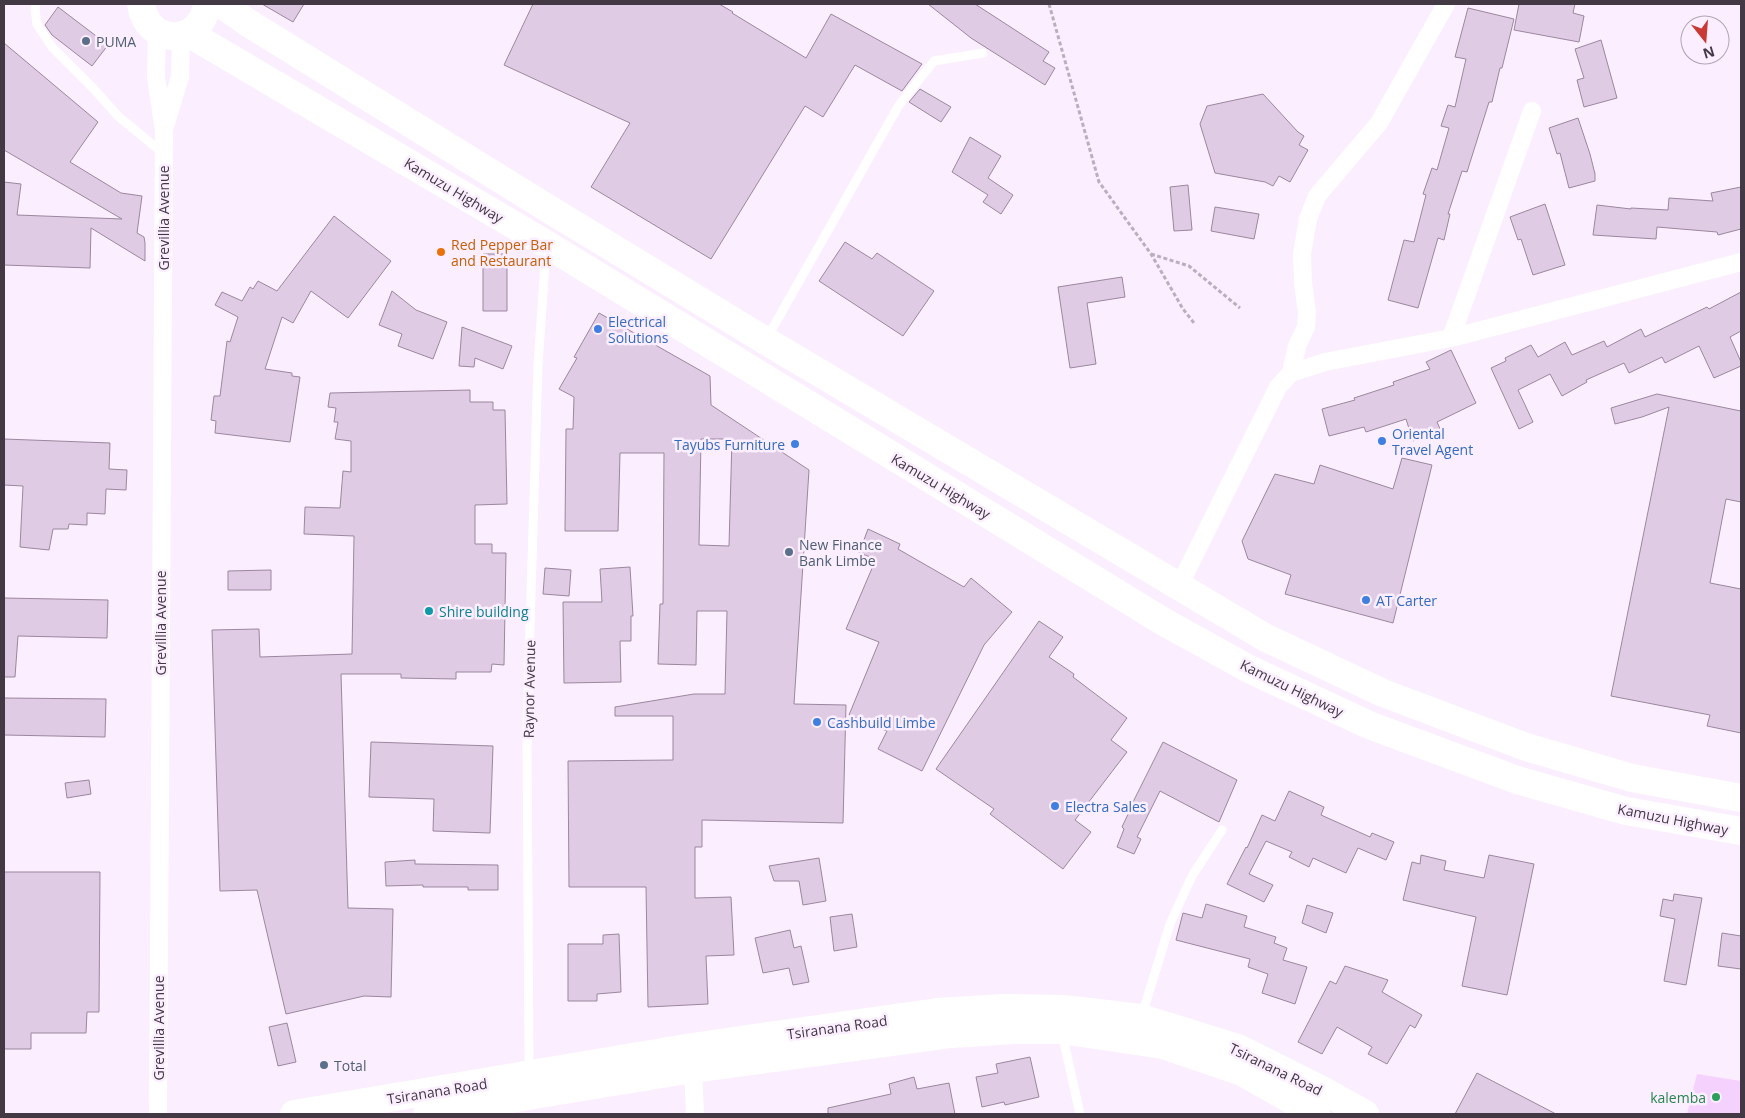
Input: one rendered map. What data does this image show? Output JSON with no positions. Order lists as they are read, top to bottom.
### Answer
{
  "streets": {
    "highway": ["Kamuzu Highway", "Tsiranana Road"],
    "street": ["Grevillia Avenue"],
    "lane": ["Raynor Avenue"]
  },
  "crossings": [
    ["Kamuzu Highway", "Grevillia Avenue"],
    ["Kamuzu Highway", "Raynor Avenue"],
    ["Raynor Avenue", "Tsiranana Road"]
  ],
  "places": [
    "PUMA",
    "Red Pepper Bar and Restaurant",
    "Electrical Solutions",
    "Oriental Travel Agent",
    "Tayubs Furniture",
    "New Finance Bank Limbe",
    "AT Carter",
    "Shire building",
    "Cashbuild Limbe",
    "Electra Sales",
    "Total",
    "kalemba"
  ],
  "north": "bottom"
}
